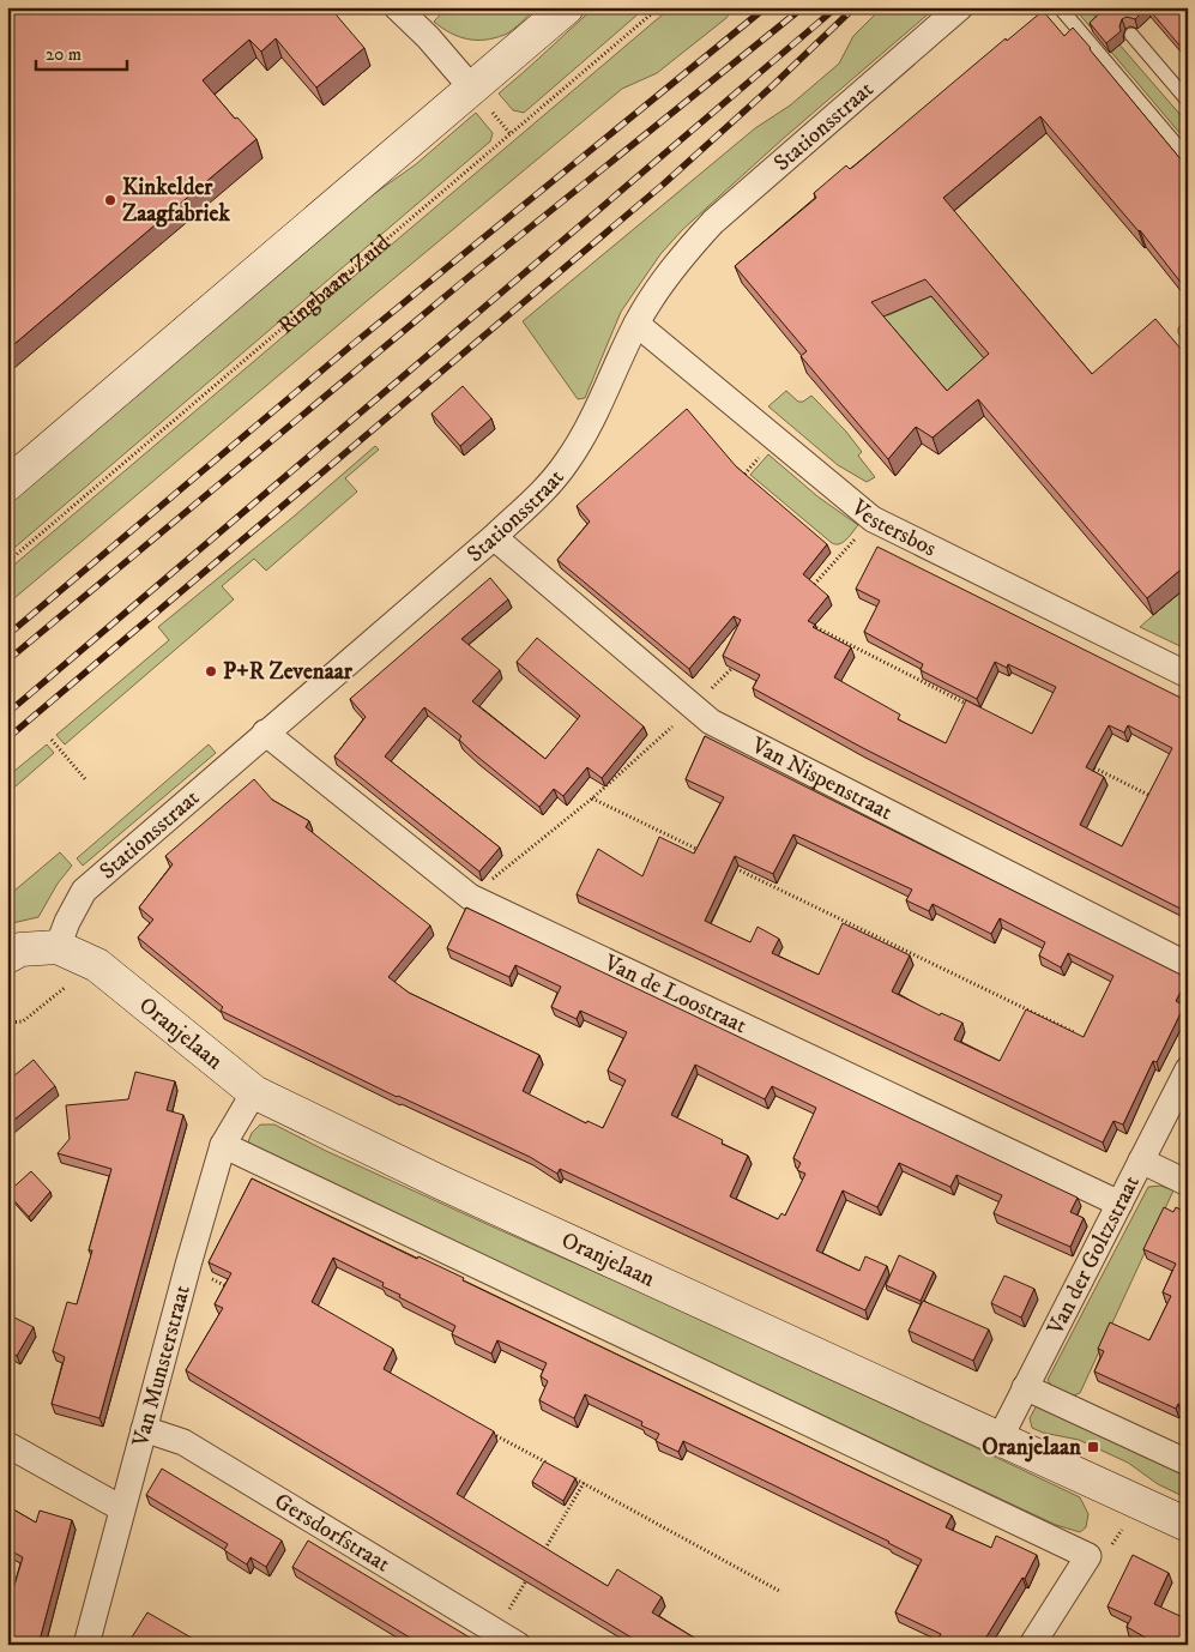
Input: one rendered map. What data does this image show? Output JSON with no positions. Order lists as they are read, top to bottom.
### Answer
{
  "streets": {
    "street": [
      "Stationsstraat",
      "Vestersbos",
      "Van Nispenstraat",
      "Van de Loostraat",
      "Oranjelaan",
      "Van der Goltzstraat",
      "Van Munsterstraat",
      "Gersdorfstraat"
    ],
    "path": ["Ringbaan-Zuid"]
  },
  "crossings": [
    ["Stationsstraat", "Vestersbos"],
    ["Stationsstraat", "Van Nispenstraat"],
    ["Stationsstraat", "Van de Loostraat"],
    ["Stationsstraat", "Oranjelaan"],
    ["Van de Loostraat", "Van der Goltzstraat"],
    ["Oranjelaan", "Van der Goltzstraat"],
    ["Oranjelaan", "Van Munsterstraat"],
    ["Van Munsterstraat", "Gersdorfstraat"]
  ],
  "places": {
    "other": ["Kinkelder Zaagfabriek", "P+R Zevenaar"],
    "transit": ["Oranjelaan"]
  },
  "scale_bar": "20 m"
}
